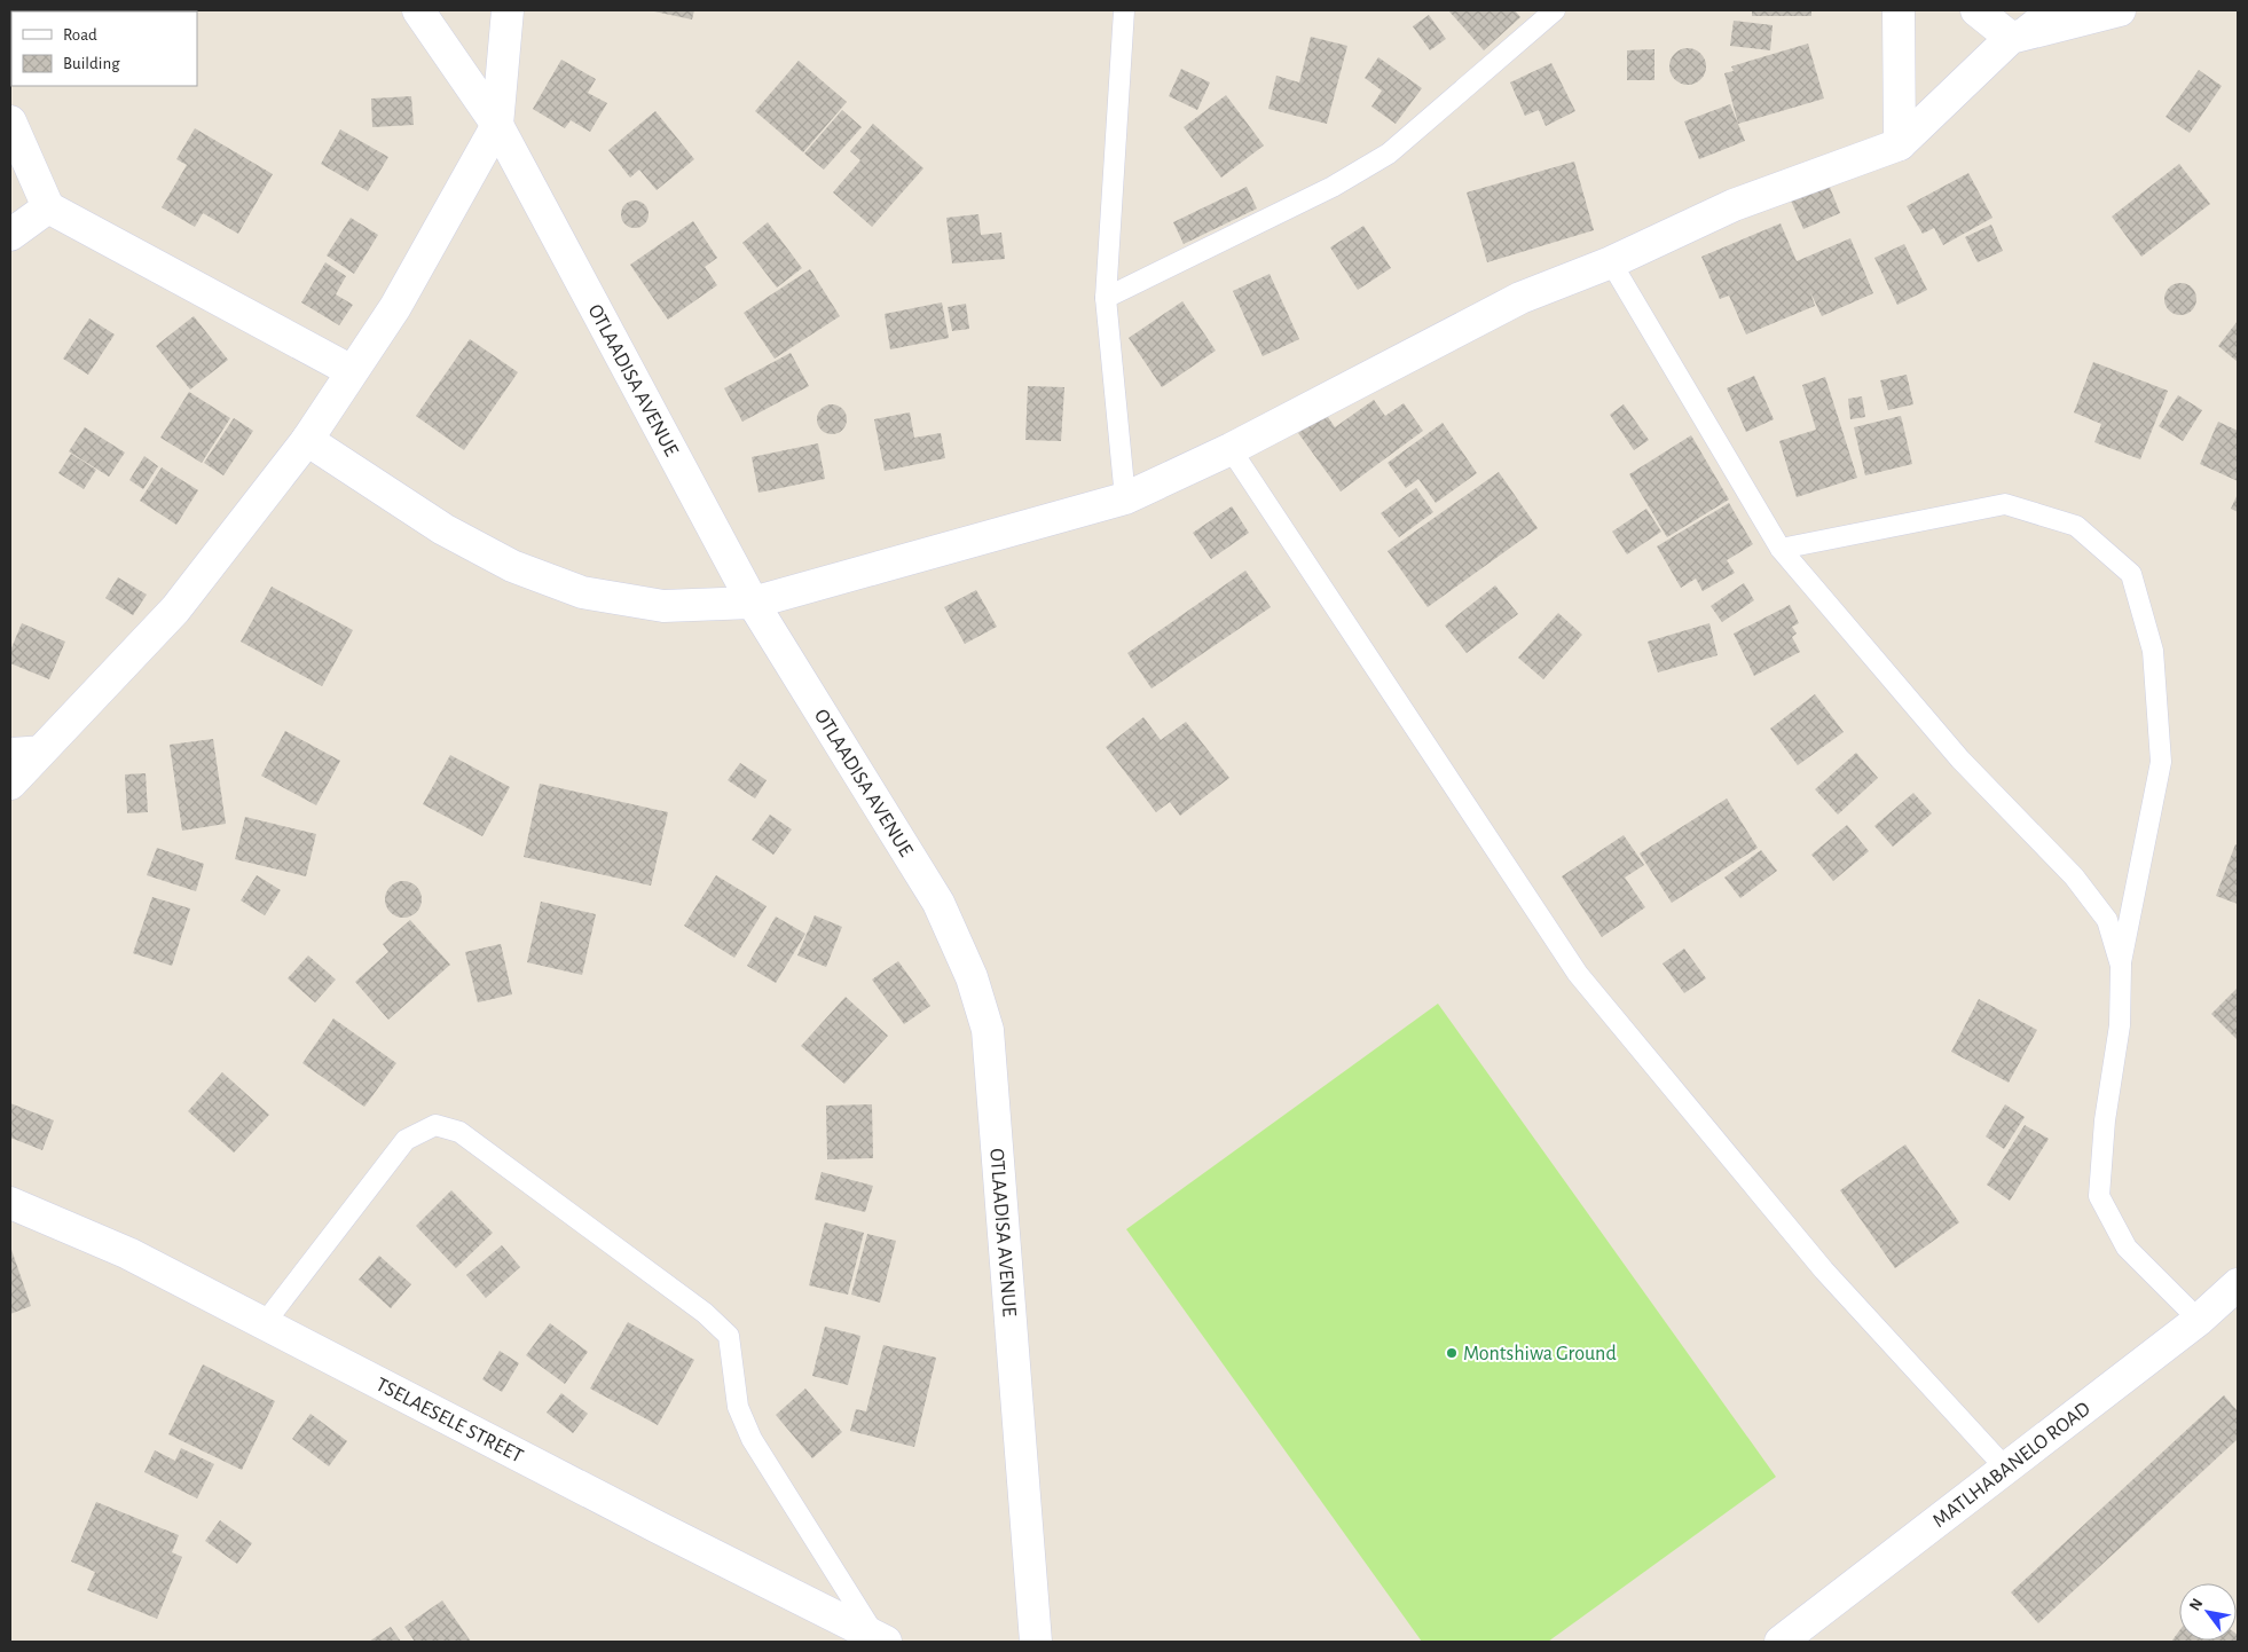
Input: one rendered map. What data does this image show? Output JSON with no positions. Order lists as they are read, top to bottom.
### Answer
{
  "streets": {
    "street": ["OTLAADISA AVENUE", "TSELAESELE STREET", "MATLHABANELO ROAD"]
  },
  "places": ["Montshiwa Ground"],
  "legend": ["Road", "Building"],
  "north": "top left"
}
